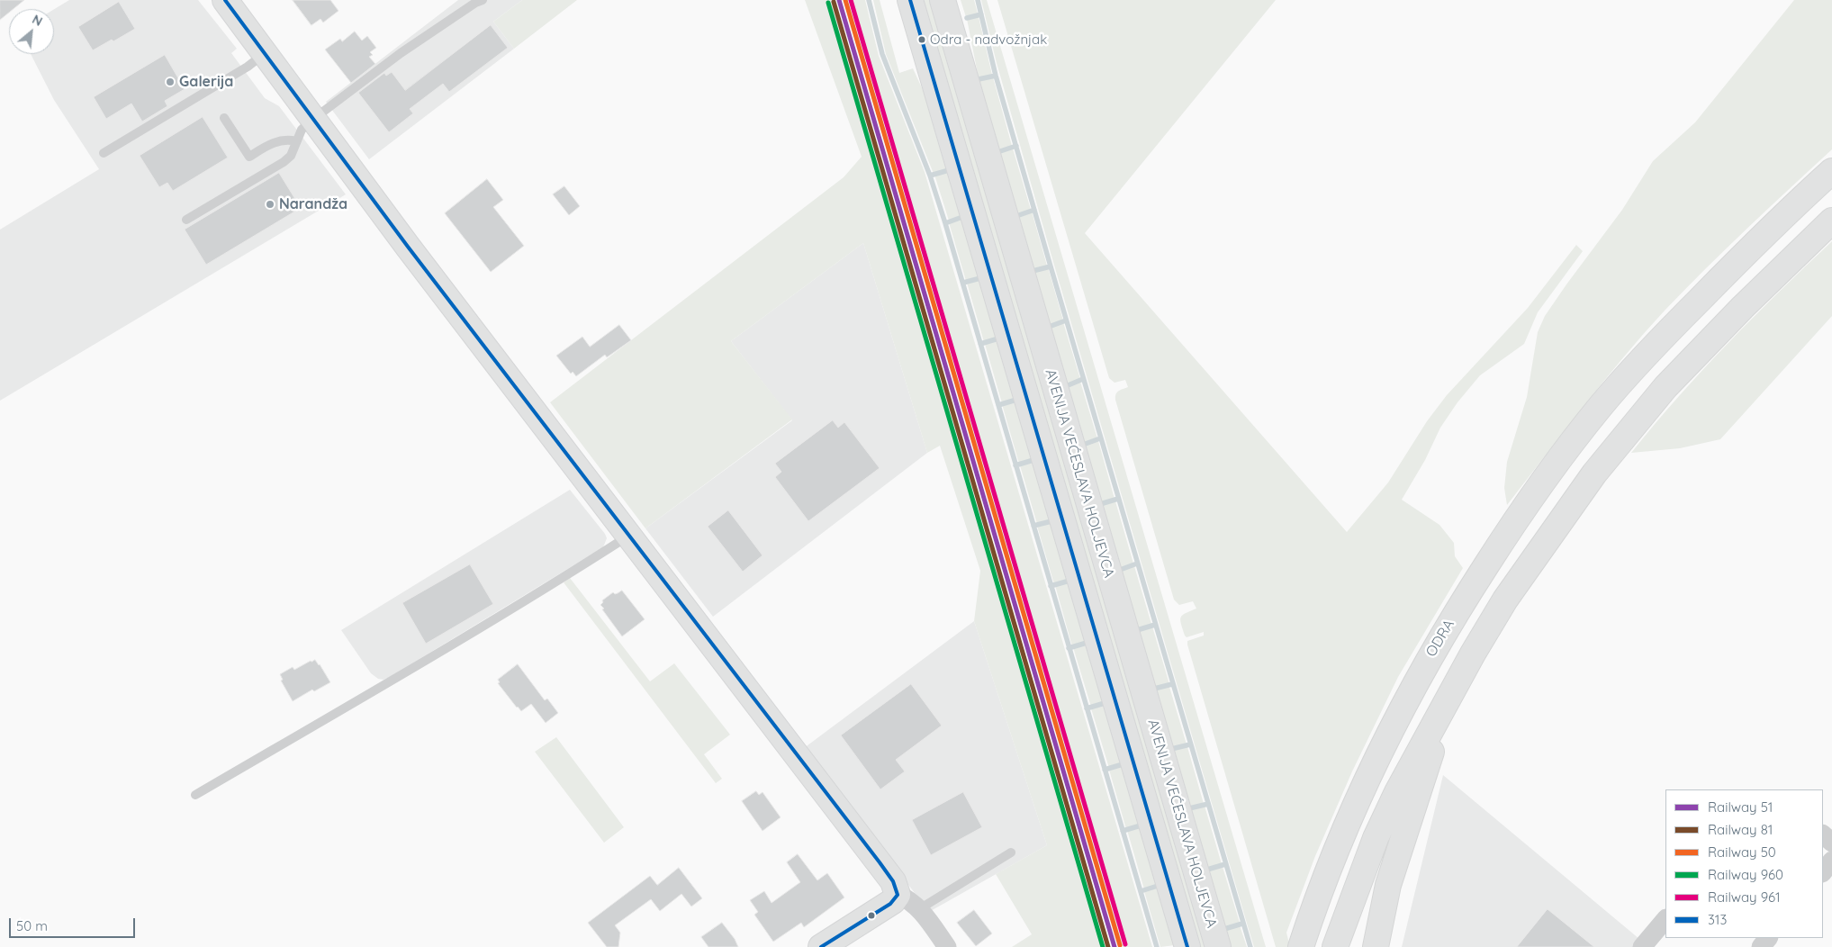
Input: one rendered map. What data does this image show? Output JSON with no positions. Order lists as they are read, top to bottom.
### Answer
{
  "streets": {
    "main road": ["AVENIJA VEĆESLAVA HOLJEVCA", "ODRA"]
  },
  "places": ["Odra - nadvožnjak", "Galerija", "Narandža"],
  "lines": [
    "rail line 51",
    "rail line 50",
    "rail line 961",
    "transit line 313",
    "rail line 81",
    "rail line 960"
  ],
  "legend": [
    "Railway 51",
    "Railway 81",
    "Railway 50",
    "Railway 960",
    "Railway 961",
    "313"
  ],
  "scale_bar": "50 m",
  "north": "top right"
}
